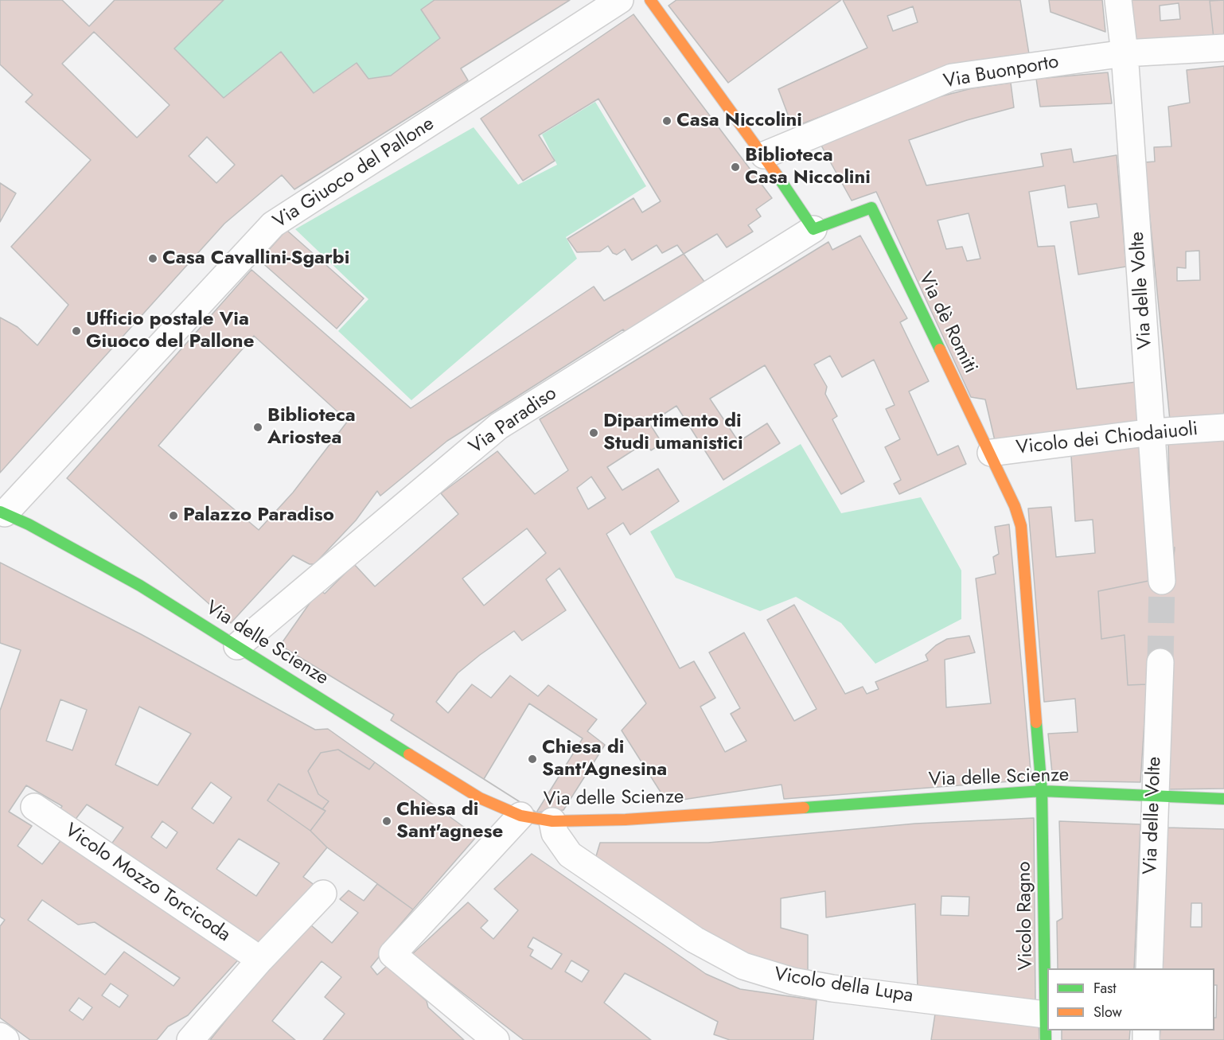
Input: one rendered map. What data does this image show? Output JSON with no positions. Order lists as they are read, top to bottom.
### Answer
{
  "streets": {
    "street": [
      "Via Buonporto",
      "Via Giuoco del Pallone",
      "Via delle Volte",
      "Via dè Romiti",
      "Via Paradiso",
      "Vicolo dei Chiodaiuoli",
      "Via delle Scienze",
      "Vicolo Mozzo Torcicoda",
      "Vicolo Ragno",
      "Vicolo della Lupa"
    ]
  },
  "crossings": [
    ["Via Buonporto", "Via delle Volte"],
    ["Via Giuoco del Pallone", "Via delle Scienze"],
    ["Via delle Volte", "Vicolo dei Chiodaiuoli"],
    ["Via delle Volte", "Via delle Scienze"],
    ["Via dè Romiti", "Via Paradiso"],
    ["Via dè Romiti", "Vicolo dei Chiodaiuoli"],
    ["Via dè Romiti", "Via delle Scienze"],
    ["Via dè Romiti", "Vicolo Ragno"],
    ["Via Paradiso", "Via delle Scienze"],
    ["Via delle Scienze", "Vicolo Ragno"],
    ["Via delle Scienze", "Vicolo della Lupa"],
    ["Vicolo Ragno", "Vicolo della Lupa"]
  ],
  "places": [
    "Casa Niccolini",
    "Biblioteca Casa Niccolini",
    "Casa Cavallini-Sgarbi",
    "Ufficio postale Via Giuoco del Pallone",
    "Biblioteca Ariostea",
    "Dipartimento di Studi umanistici",
    "Palazzo Paradiso",
    "Chiesa di Sant'Agnesina",
    "Chiesa di Sant'agnese"
  ],
  "legend": ["Fast", "Slow"]
}
